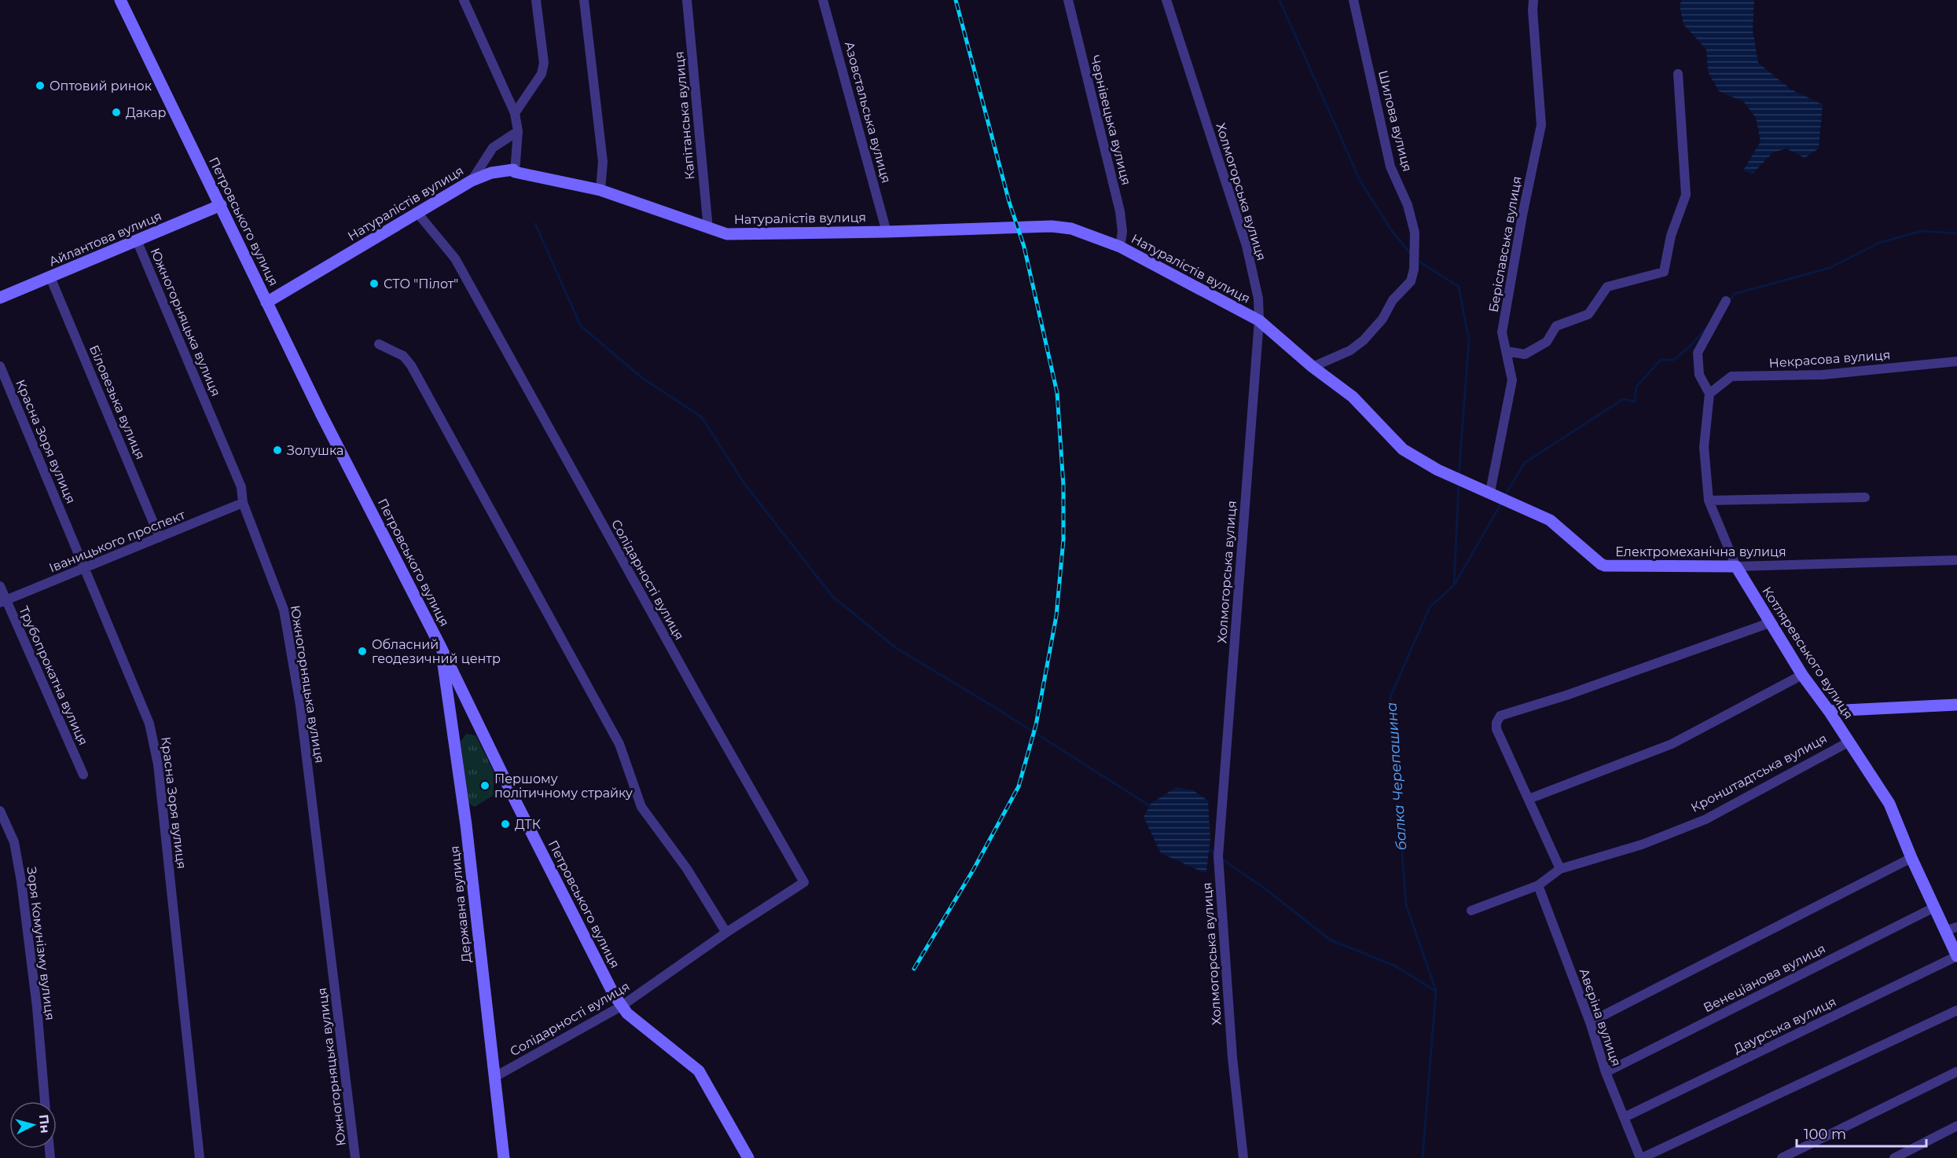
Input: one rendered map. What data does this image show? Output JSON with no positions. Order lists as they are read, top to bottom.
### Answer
{
  "streets": {
    "street": [
      "Азовстальська вулиця",
      "Капітанська вулиця",
      "Чернівецька вулиця",
      "Шилова вулиця",
      "Холмогорська вулиця",
      "Натуралістів вулиця",
      "Петровського вулиця",
      "Айлантова вулиця",
      "Беріславська вулиця",
      "Южногорняцька вулиця",
      "Некрасова вулиця",
      "Біловезька вулиця",
      "Красна Зоря вулиця",
      "Іваницького проспект",
      "Електромеханічна вулиця",
      "Солідарності вулиця",
      "Котляревського вулиця",
      "Трубопрокатна вулиця",
      "Кронштадтська вулиця",
      "Державна вулиця",
      "Зоря Комунізму вулиця",
      "Венеціанова вулиця",
      "Авєріна вулиця",
      "Даурська вулиця"
    ]
  },
  "crossings": [
    ["Азовстальська вулиця", "Натуралістів вулиця"],
    ["Капітанська вулиця", "Натуралістів вулиця"],
    ["Чернівецька вулиця", "Натуралістів вулиця"],
    ["Шилова вулиця", "Натуралістів вулиця"],
    ["Шилова вулиця", "Електромеханічна вулиця"],
    ["Холмогорська вулиця", "Натуралістів вулиця"],
    ["Натуралістів вулиця", "Петровського вулиця"],
    ["Натуралістів вулиця", "Електромеханічна вулиця"],
    ["Натуралістів вулиця", "Солідарності вулиця"],
    ["Петровського вулиця", "Айлантова вулиця"],
    ["Петровського вулиця", "Солідарності вулиця"],
    ["Петровського вулиця", "Державна вулиця"],
    ["Айлантова вулиця", "Южногорняцька вулиця"],
    ["Айлантова вулиця", "Біловезька вулиця"],
    ["Беріславська вулиця", "Електромеханічна вулиця"],
    ["Южногорняцька вулиця", "Іваницького проспект"],
    ["Некрасова вулиця", "Котляревського вулиця"],
    ["Біловезька вулиця", "Іваницького проспект"],
    ["Красна Зоря вулиця", "Іваницького проспект"],
    ["Іваницького проспект", "Трубопрокатна вулиця"],
    ["Електромеханічна вулиця", "Котляревського вулиця"],
    ["Солідарності вулиця", "Державна вулиця"],
    ["Котляревського вулиця", "Кронштадтська вулиця"],
    ["Котляревського вулиця", "Венеціанова вулиця"],
    ["Котляревського вулиця", "Даурська вулиця"],
    ["Кронштадтська вулиця", "Авєріна вулиця"],
    ["Венеціанова вулиця", "Авєріна вулиця"],
    ["Авєріна вулиця", "Даурська вулиця"]
  ],
  "water": ["балка Черепашина"],
  "places": [
    "Оптовий ринок",
    "Дакар",
    "СТО \"Пілот\"",
    "Золушка",
    "Обласний геодезичний центр",
    "Першому політичному страйку",
    "ДТК"
  ],
  "scale_bar": "100 m",
  "north": "right"
}
